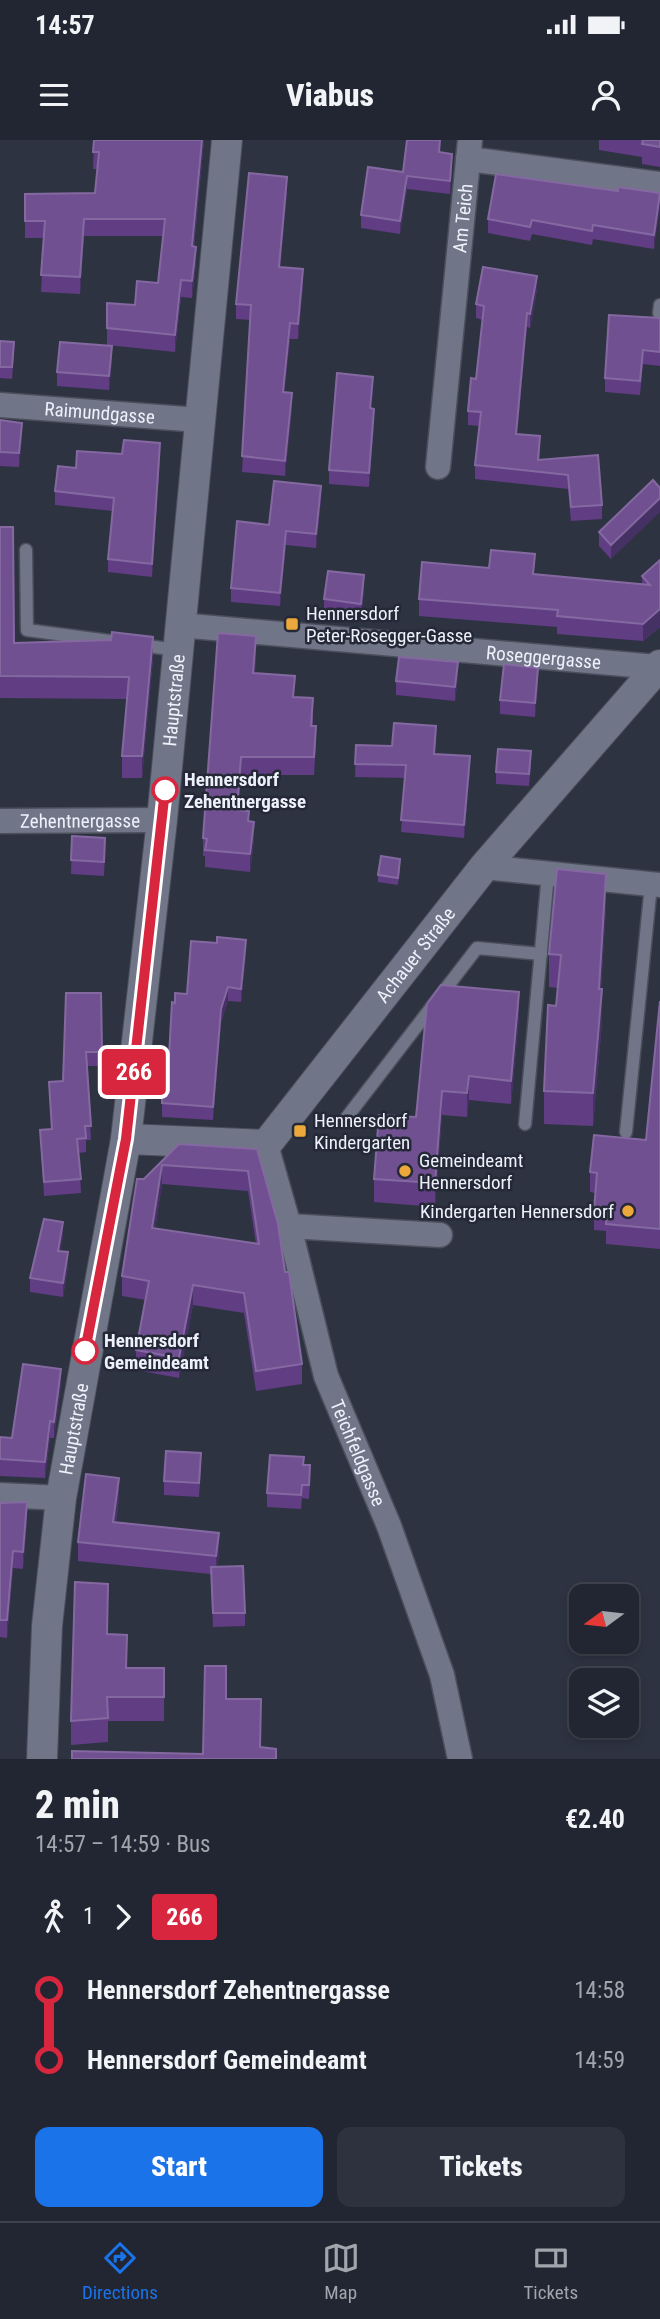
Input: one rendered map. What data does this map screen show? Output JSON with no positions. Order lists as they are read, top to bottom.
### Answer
{
  "streets": {
    "street": [
      "Am Teich",
      "Raimundgasse",
      "Roseggergasse",
      "Hauptstraße",
      "Zehentnergasse",
      "Achauer Straße",
      "Teichfeldgasse"
    ]
  },
  "crossings": [
    ["Raimundgasse", "Hauptstraße"],
    ["Roseggergasse", "Hauptstraße"],
    ["Roseggergasse", "Achauer Straße"],
    ["Hauptstraße", "Zehentnergasse"],
    ["Achauer Straße", "Teichfeldgasse"]
  ],
  "places": {
    "transit": ["Hennersdorf Peter-Rosegger-Gasse", "Hennersdorf Kindergarten"],
    "other": [
      "Hennersdorf Zehentnergasse",
      "Gemeindeamt Hennersdorf",
      "Kindergarten Hennersdorf",
      "Hennersdorf Gemeindeamt"
    ]
  },
  "lines": ["bus line 266"],
  "north": "left",
  "page": {
    "status": "14:57",
    "header": "Viabus",
    "on_map": "266",
    "heading": ["2 min", "14:57 – 14:59 · Bus", "€2.40"],
    "legs": ["1", "266"],
    "list": [
      {
        "name": "Hennersdorf Zehentnergasse",
        "value": "14:58"
      },
      {
        "name": "Hennersdorf Gemeindeamt",
        "value": "14:59"
      }
    ],
    "buttons": ["Start", "Tickets"],
    "tabs": ["Directions", "Map", "Tickets"]
  }
}
